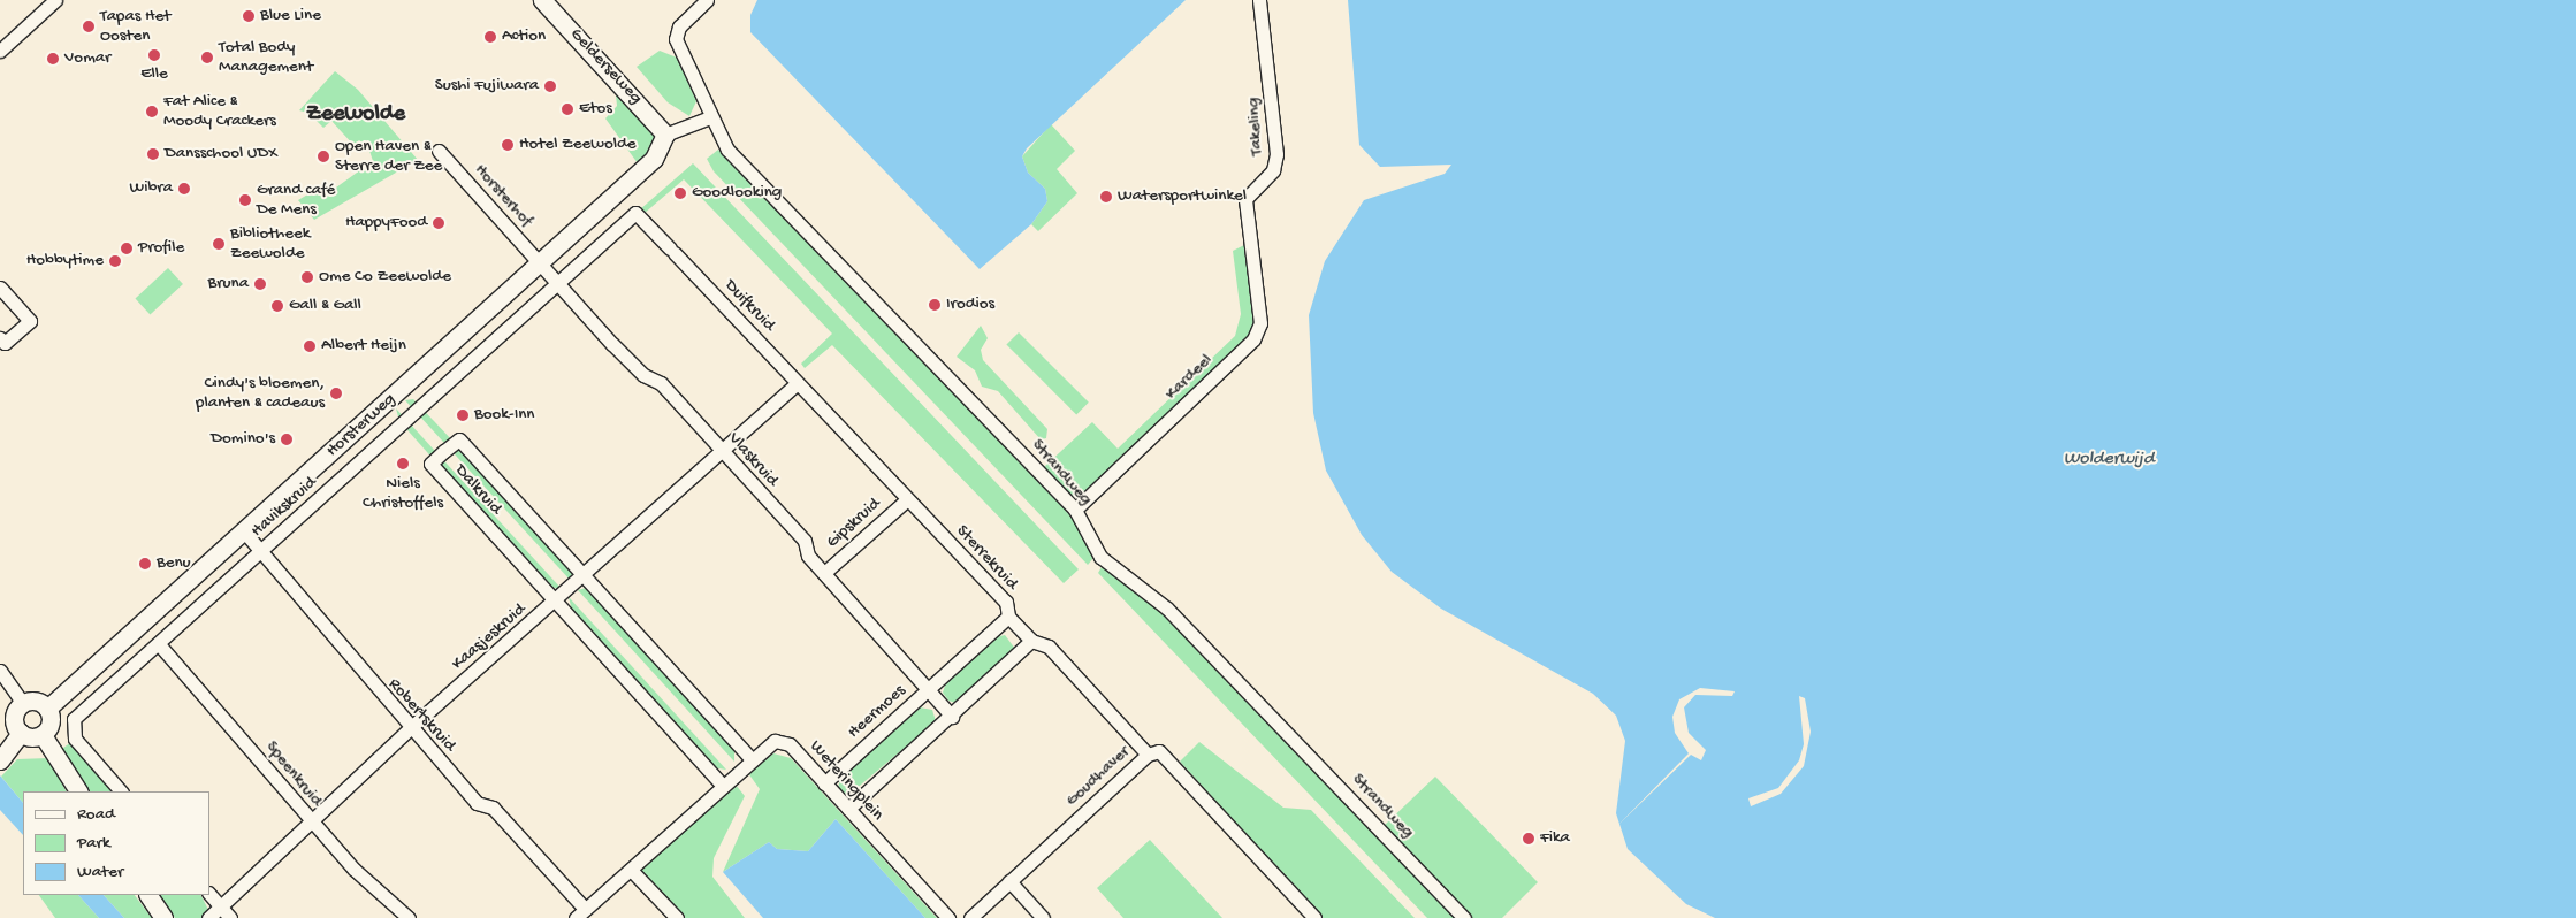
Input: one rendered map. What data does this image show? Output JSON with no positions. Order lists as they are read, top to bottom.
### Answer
{
  "streets": {
    "street": [
      "Gelderseweg",
      "Takeling",
      "Horsterhof",
      "Duifkruid",
      "Kardeel",
      "Horsterweg",
      "Vlaskruid",
      "Strandweg",
      "Dalkruid",
      "Havikskruid",
      "Gipskruid",
      "Sterrekruid",
      "Kaasjeskruid",
      "Heermoes",
      "Robertskruid",
      "Speenkruid",
      "Goudhaver",
      "Weteringplein"
    ]
  },
  "crossings": [
    ["Gelderseweg", "Horsterweg"],
    ["Takeling", "Kardeel"],
    ["Horsterhof", "Horsterweg"],
    ["Horsterhof", "Vlaskruid"],
    ["Duifkruid", "Havikskruid"],
    ["Duifkruid", "Sterrekruid"],
    ["Duifkruid", "Kaasjeskruid"],
    ["Kardeel", "Strandweg"],
    ["Horsterweg", "Vlaskruid"],
    ["Horsterweg", "Robertskruid"],
    ["Vlaskruid", "Havikskruid"],
    ["Vlaskruid", "Gipskruid"],
    ["Vlaskruid", "Kaasjeskruid"],
    ["Vlaskruid", "Heermoes"],
    ["Dalkruid", "Kaasjeskruid"],
    ["Dalkruid", "Weteringplein"],
    ["Havikskruid", "Robertskruid"],
    ["Havikskruid", "Speenkruid"],
    ["Gipskruid", "Sterrekruid"],
    ["Sterrekruid", "Kaasjeskruid"],
    ["Sterrekruid", "Heermoes"],
    ["Sterrekruid", "Goudhaver"],
    ["Kaasjeskruid", "Robertskruid"],
    ["Kaasjeskruid", "Speenkruid"],
    ["Heermoes", "Weteringplein"],
    ["Robertskruid", "Weteringplein"]
  ],
  "districts": ["Zeewolde"],
  "water": ["Wolderwijd"],
  "places": [
    "Blue Line",
    "Tapas Het Oosten",
    "Action",
    "Elle",
    "Total Body Management",
    "Vomar",
    "Sushi Fujiwara",
    "Etos",
    "Fat Alice & Moody Crackers",
    "Hotel Zeewolde",
    "Dansschool UDX",
    "Open Haven & Sterre der Zee",
    "Wibra",
    "Goodlooking",
    "Watersportwinkel",
    "Grand café De Mens",
    "HappyFood",
    "Bibliotheek Zeewolde",
    "Profile",
    "Hobbytime",
    "Ome Co Zeewolde",
    "Bruna",
    "Irodios",
    "Gall & Gall",
    "Albert Heijn",
    "Cindy's bloemen, planten & cadeaus",
    "Book-Inn",
    "Domino's",
    "Niels Christoffels",
    "Benu",
    "Fika"
  ],
  "legend": ["Road", "Park", "Water"]
}
